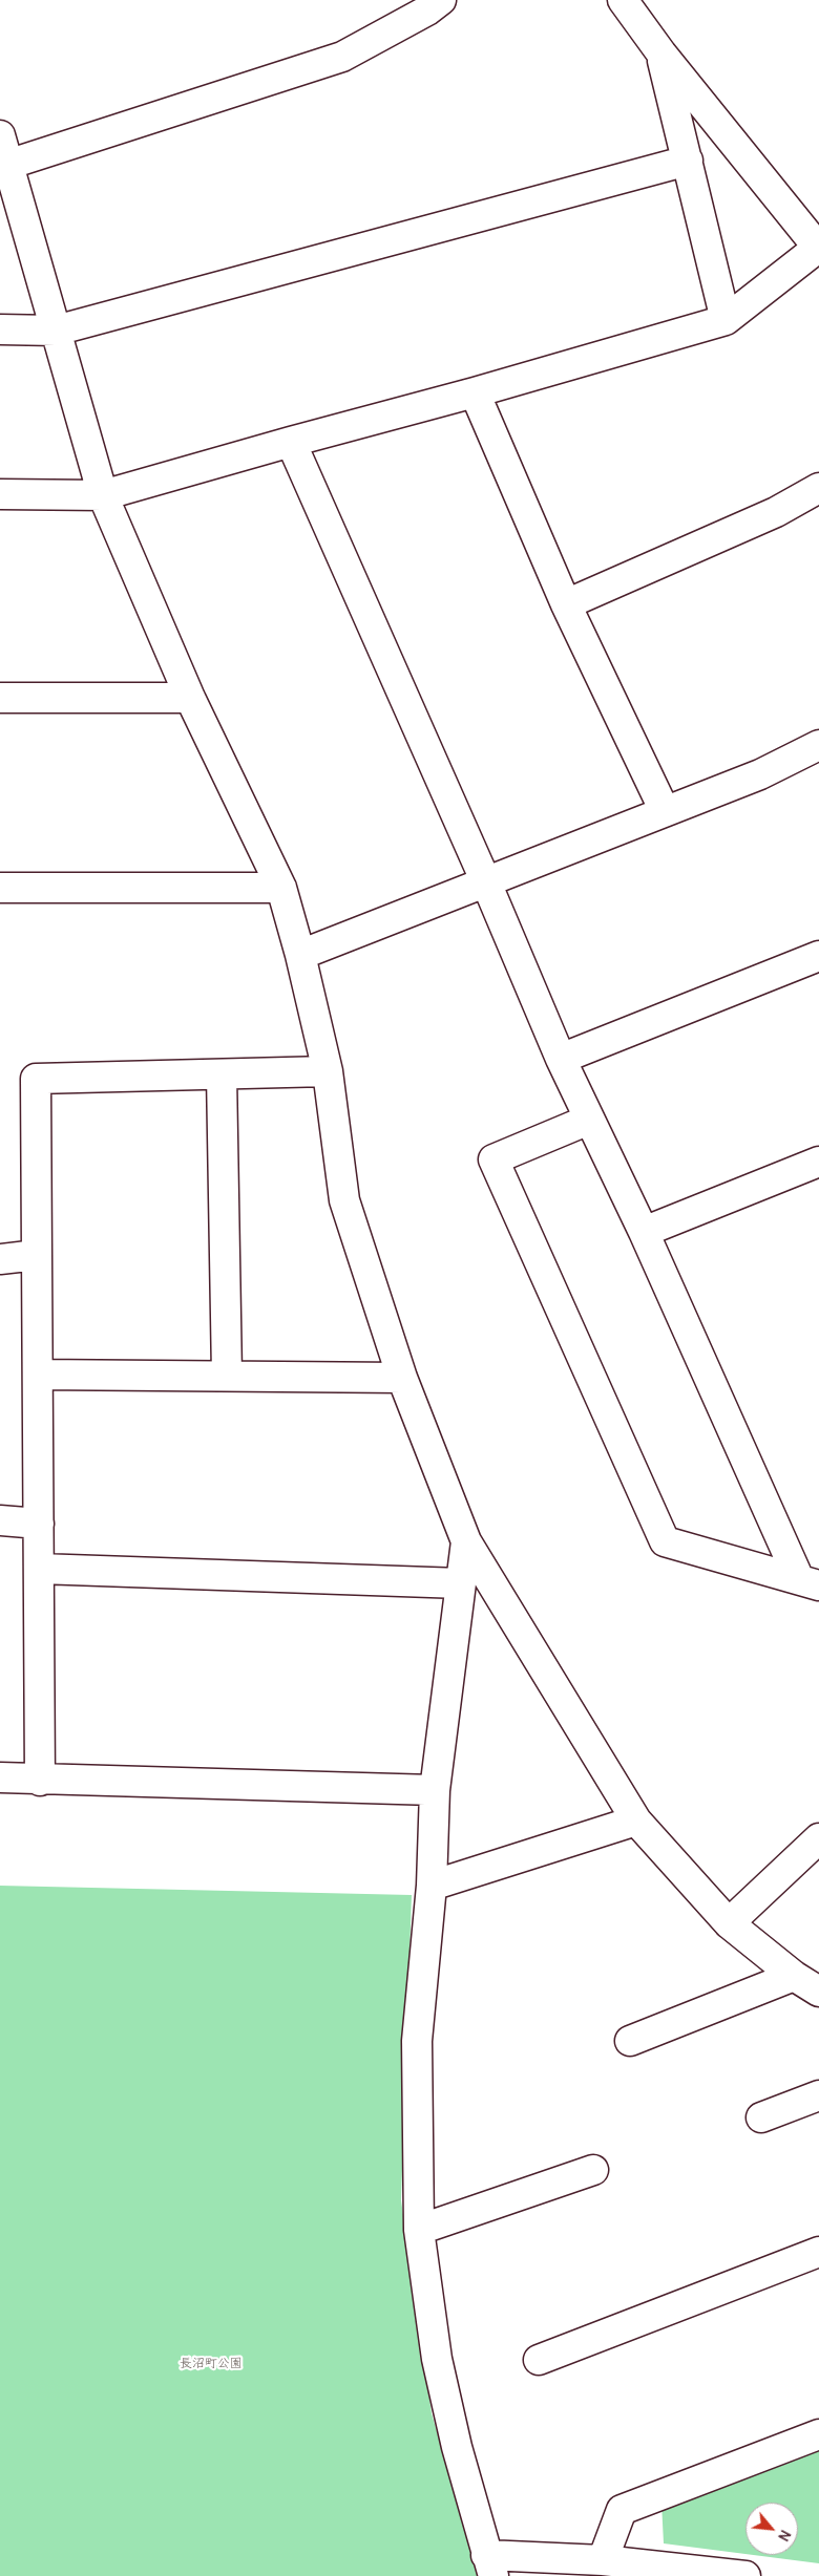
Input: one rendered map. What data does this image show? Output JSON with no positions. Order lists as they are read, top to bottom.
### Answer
{
  "parks": ["長沼町公園"],
  "north": "bottom right"
}
